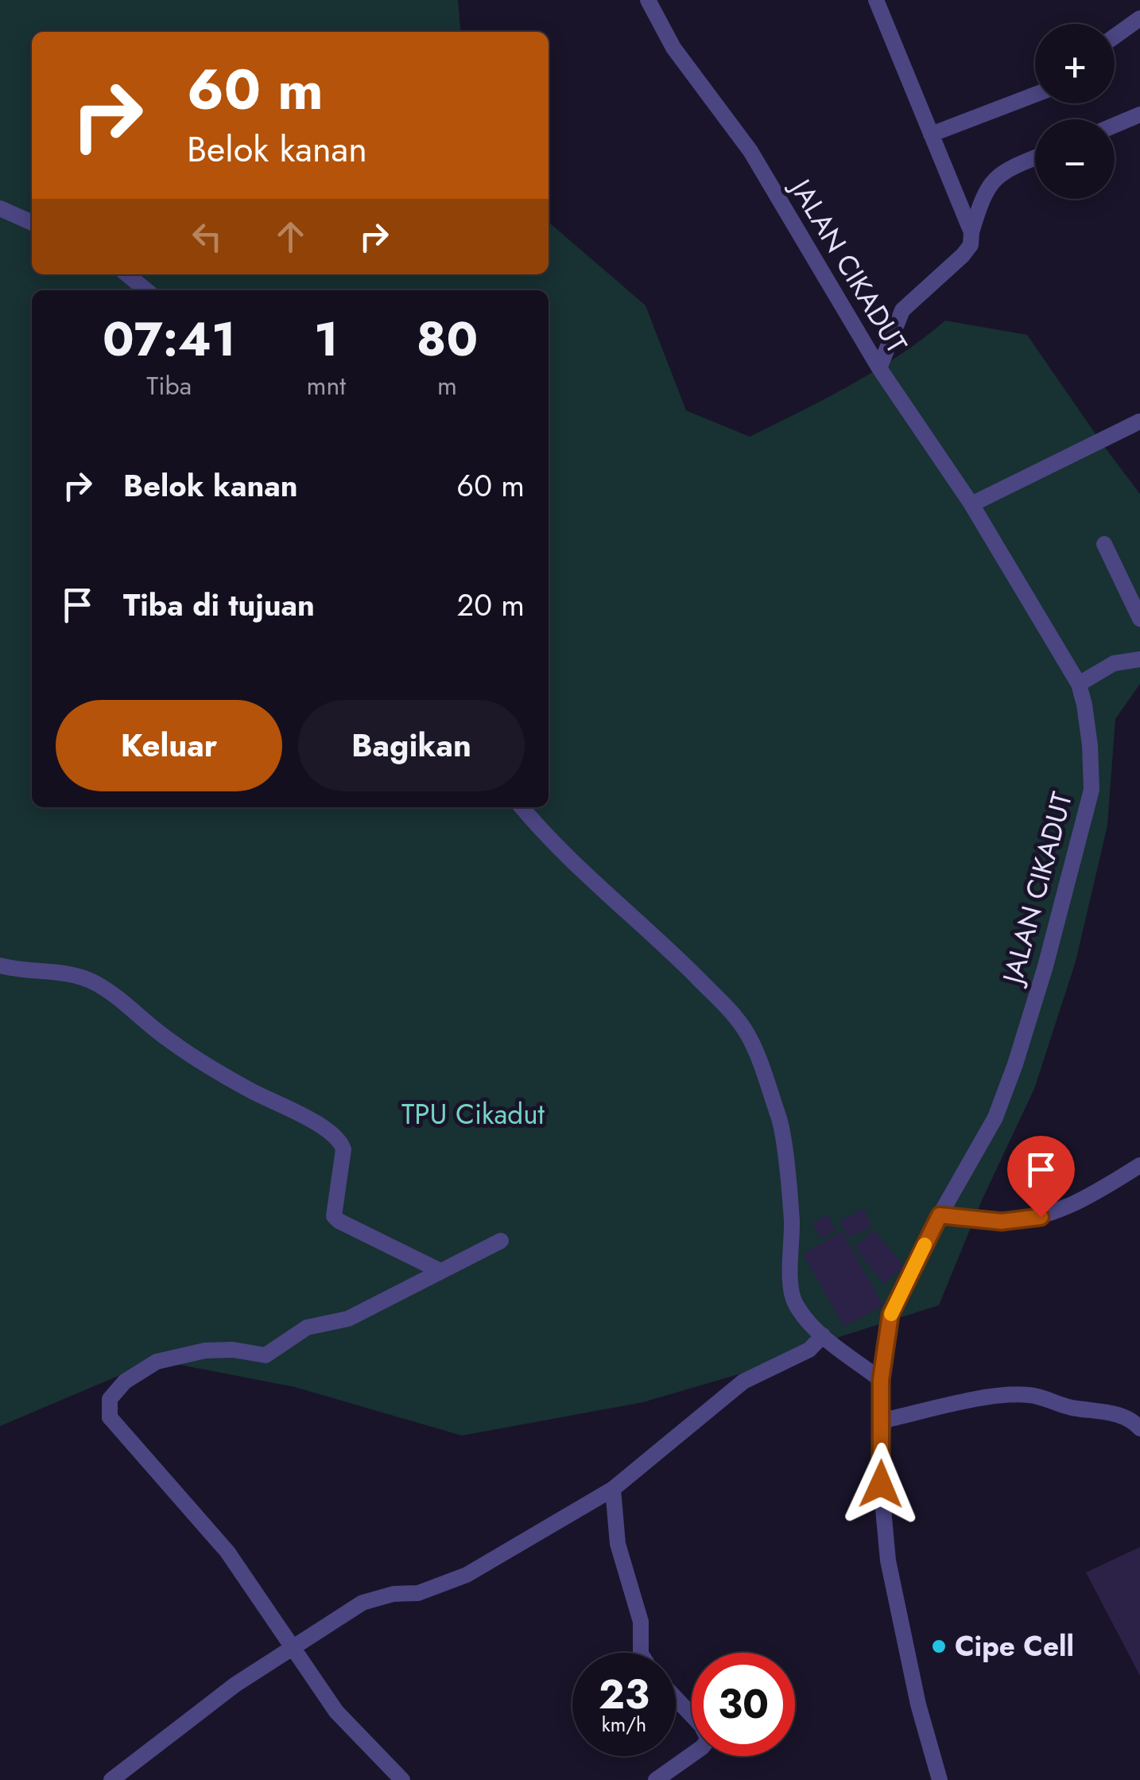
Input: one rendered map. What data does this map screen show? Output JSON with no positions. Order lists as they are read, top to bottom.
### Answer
{
  "streets": {
    "street": ["JALAN CIKADUT"]
  },
  "parks": ["TPU Cikadut"],
  "places": ["Cipe Cell"],
  "page": {
    "map_buttons": ["+", "−"],
    "turn": ["60 m", "Belok kanan"],
    "eta": [
      "07:41",
      "Tiba",
      "1",
      "mnt",
      "80",
      "m"
    ],
    "list": [
      {
        "name": "Belok kanan",
        "value": "60 m"
      },
      {
        "name": "Tiba di tujuan",
        "value": "20 m"
      }
    ],
    "buttons": ["Keluar", "Bagikan"],
    "speed": "23 km/h",
    "limit": "30"
  }
}
